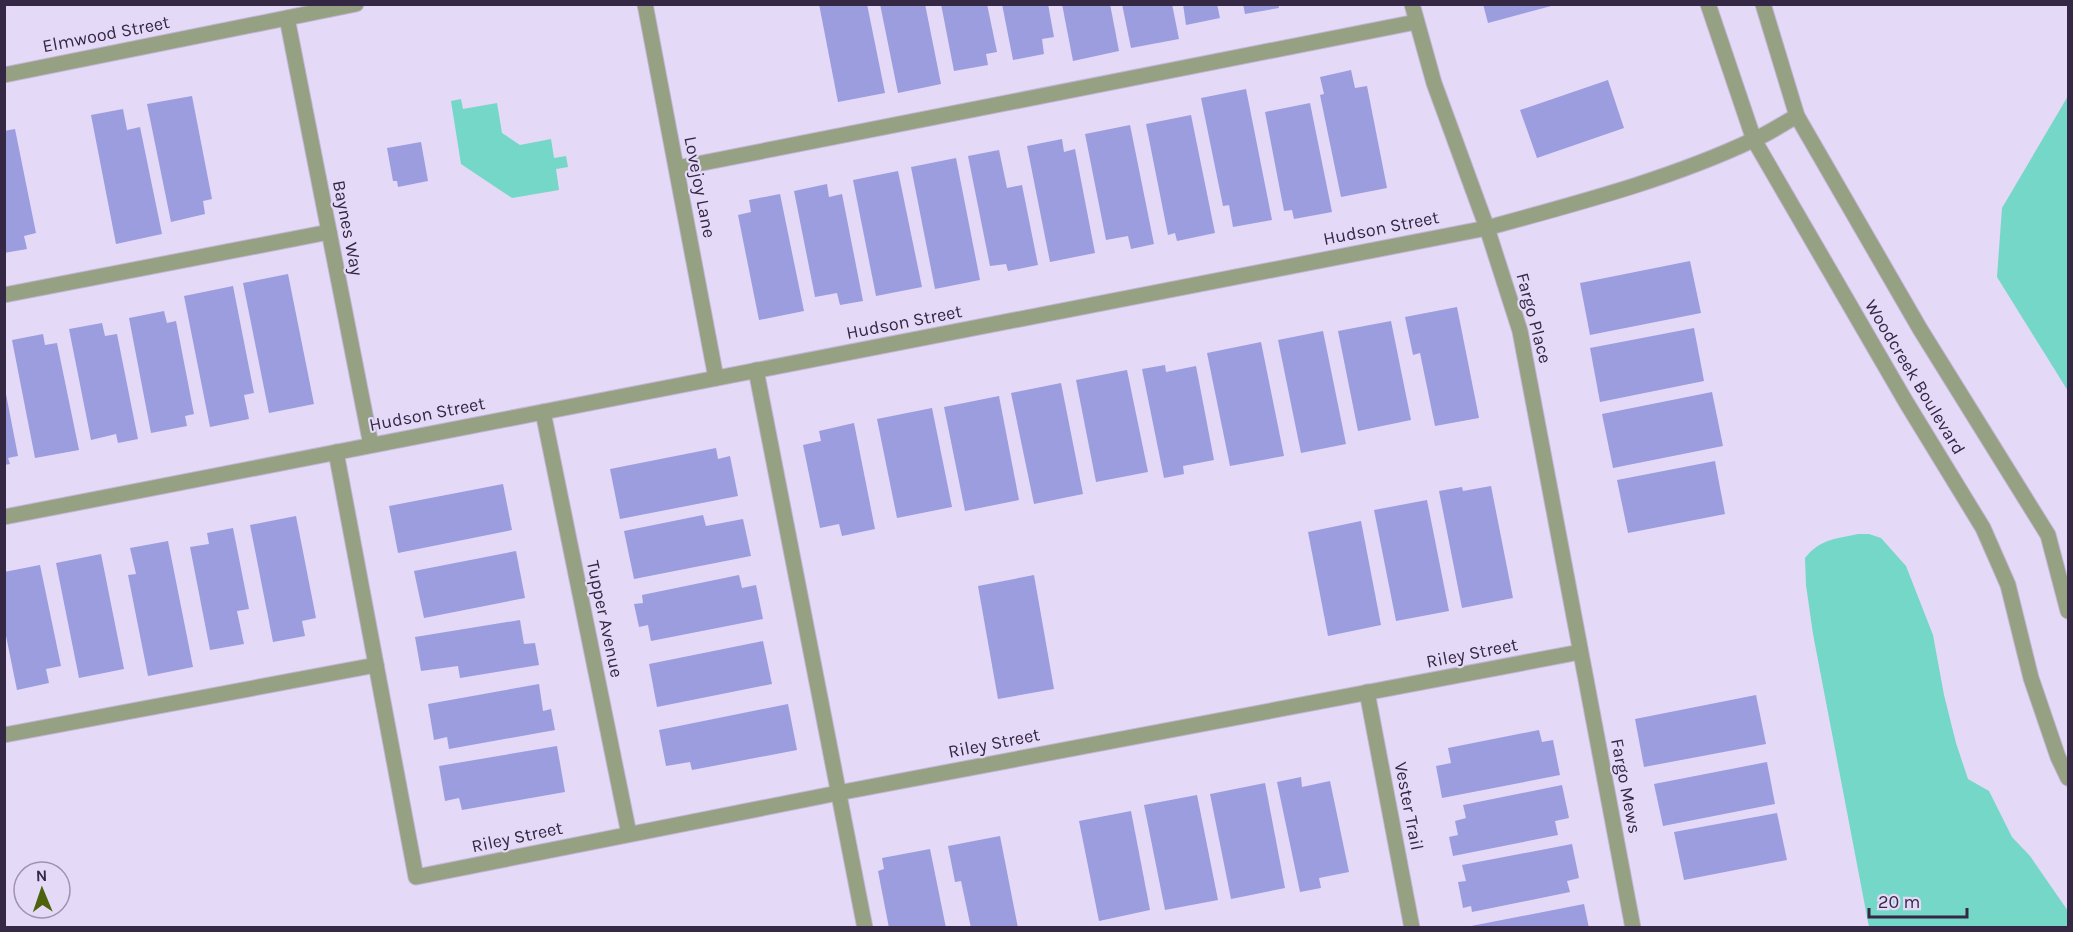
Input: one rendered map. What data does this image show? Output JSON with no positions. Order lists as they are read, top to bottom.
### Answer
{
  "streets": {
    "street": [
      "Elmwood Street",
      "Lovejoy Lane",
      "Baynes Way",
      "Hudson Street",
      "Fargo Place",
      "Woodcreek Boulevard",
      "Tupper Avenue",
      "Riley Street",
      "Fargo Mews",
      "Vester Trail"
    ]
  },
  "crossings": [
    ["Elmwood Street", "Baynes Way"],
    ["Lovejoy Lane", "Hudson Street"],
    ["Baynes Way", "Hudson Street"],
    ["Hudson Street", "Fargo Place"],
    ["Hudson Street", "Woodcreek Boulevard"],
    ["Hudson Street", "Tupper Avenue"],
    ["Fargo Place", "Riley Street"],
    ["Fargo Place", "Fargo Mews"],
    ["Tupper Avenue", "Riley Street"],
    ["Riley Street", "Fargo Mews"],
    ["Riley Street", "Vester Trail"]
  ],
  "scale_bar": "20 m",
  "north": "top"
}
